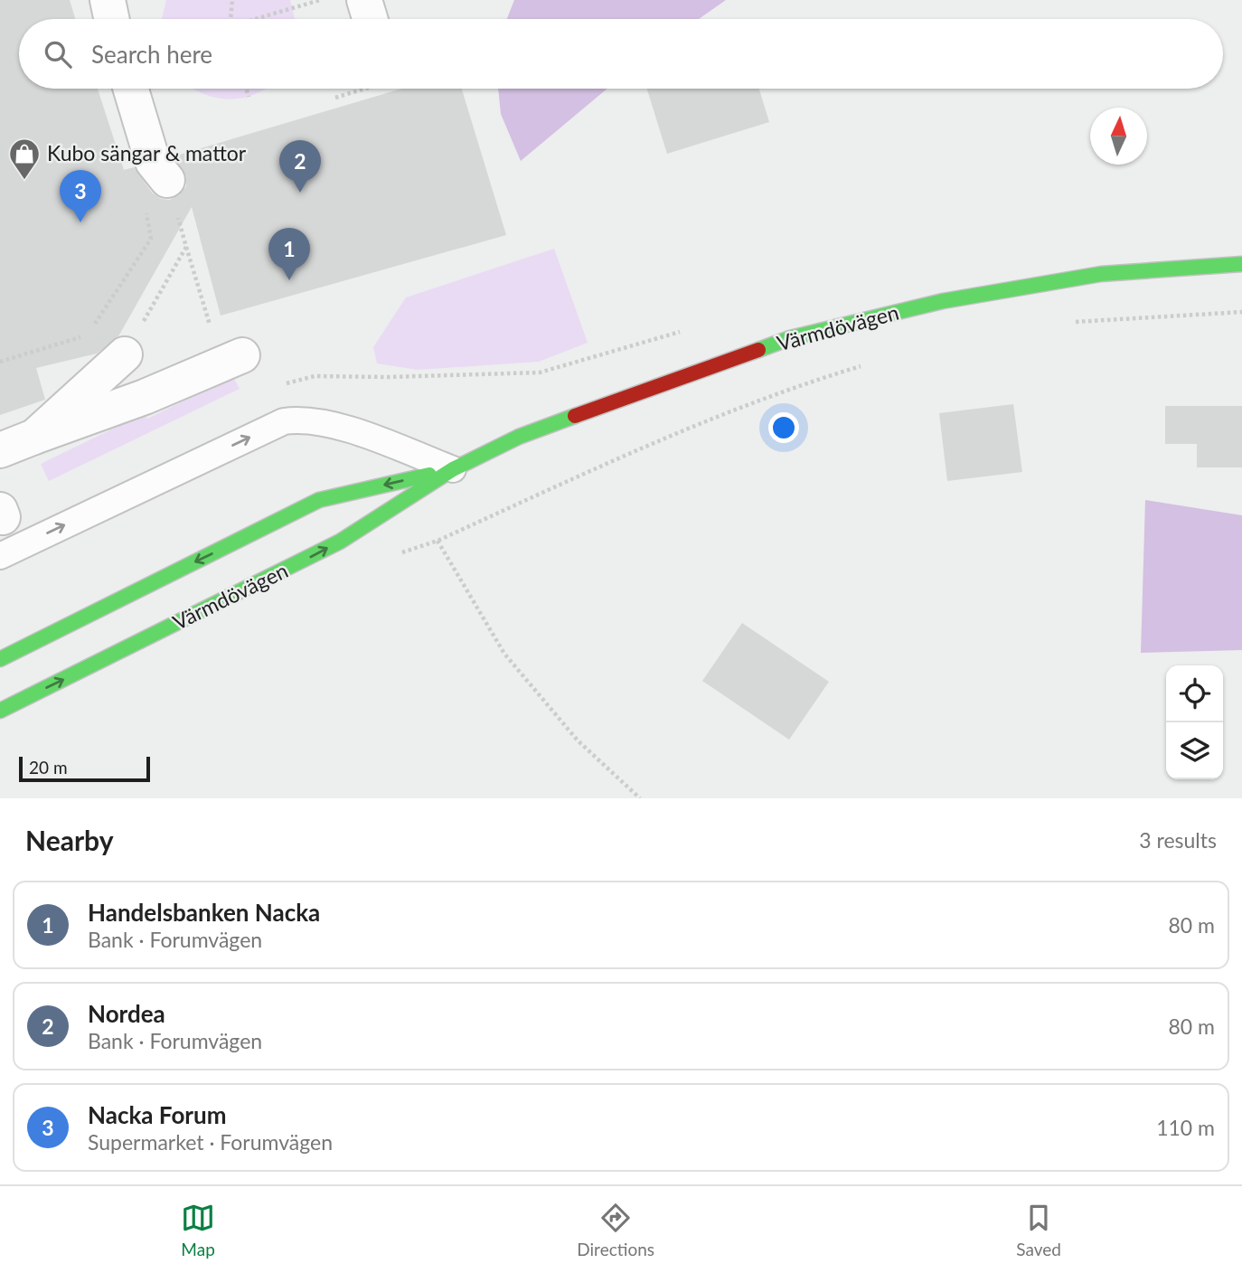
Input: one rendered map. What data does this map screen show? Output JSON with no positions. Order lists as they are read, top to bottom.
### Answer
{
  "streets": {
    "main road": ["Värmdövägen"]
  },
  "places": {
    "shop": ["Kubo sängar & mattor"]
  },
  "scale_bar": "20 m",
  "north": "top",
  "page": {
    "search": "Search here",
    "pins": ["2", "3", "1"],
    "scale": "20 m",
    "heading": ["Nearby", "3 results"],
    "list": [
      {
        "mark": "1",
        "name": "Handelsbanken Nacka",
        "note": "Bank · Forumvägen",
        "value": "80 m"
      },
      {
        "mark": "2",
        "name": "Nordea",
        "note": "Bank · Forumvägen",
        "value": "80 m"
      },
      {
        "mark": "3",
        "name": "Nacka Forum",
        "note": "Supermarket · Forumvägen",
        "value": "110 m"
      }
    ],
    "nav": ["Map", "Directions", "Saved"]
  }
}
